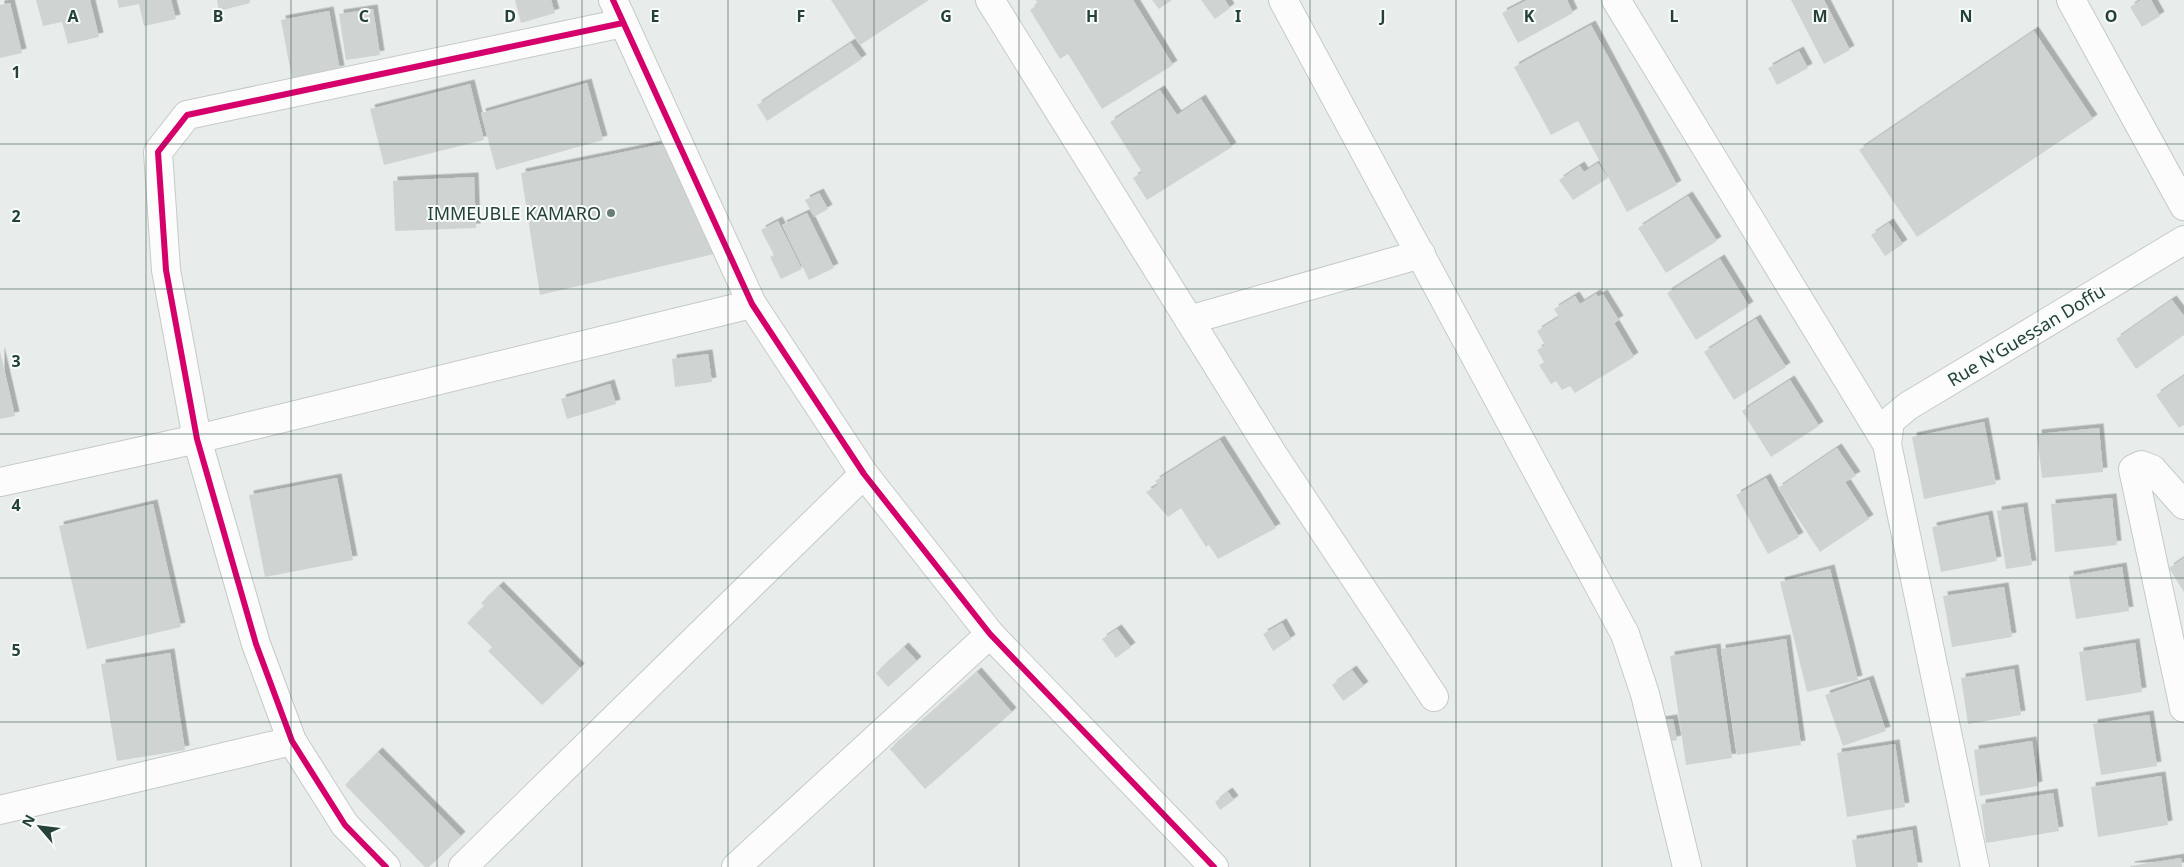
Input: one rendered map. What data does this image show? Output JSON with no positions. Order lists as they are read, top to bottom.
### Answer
{
  "streets": {
    "street": ["Rue N'Guessan Doffu"]
  },
  "places": ["IMMEUBLE KAMARO"],
  "north": "top left",
  "grid": {
    "columns": [
      "A",
      "B",
      "C",
      "D",
      "E",
      "F",
      "G",
      "H",
      "I",
      "J",
      "K",
      "L",
      "M",
      "N",
      "O"
    ],
    "rows": [
      "1",
      "2",
      "3",
      "4",
      "5"
    ]
  }
}
